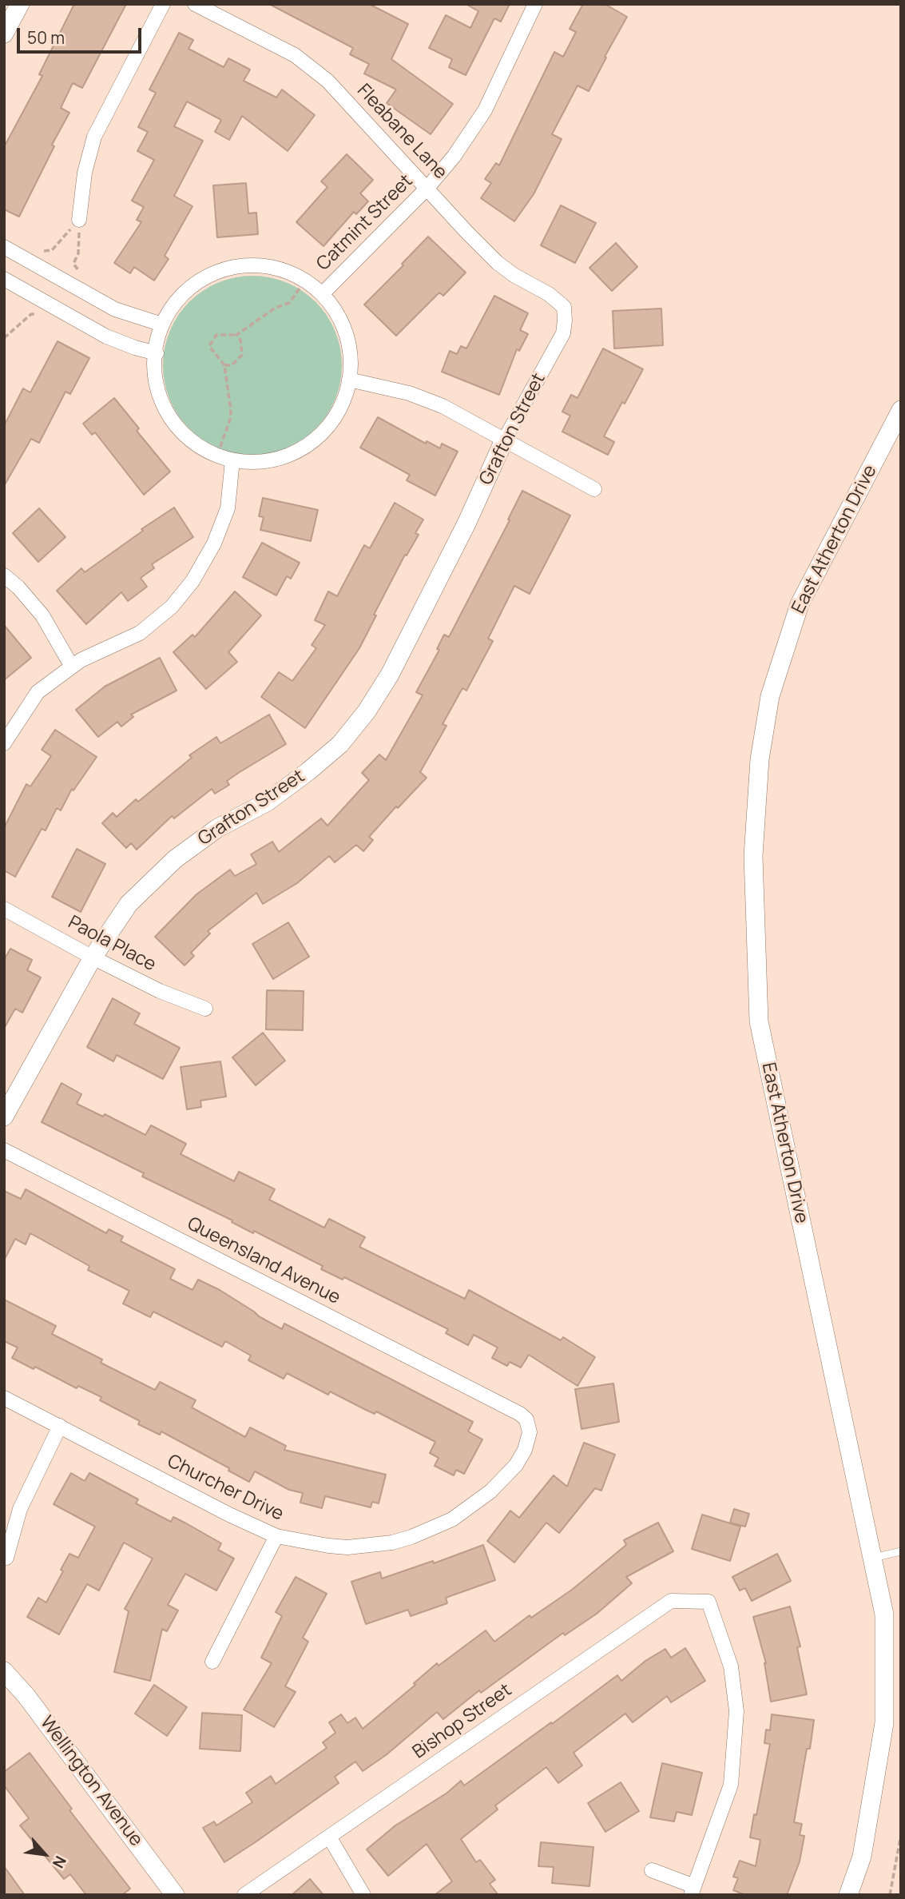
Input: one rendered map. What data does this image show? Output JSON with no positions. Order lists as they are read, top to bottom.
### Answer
{
  "streets": {
    "street": [
      "Fleabane Lane",
      "Catmint Street",
      "Grafton Street",
      "East Atherton Drive",
      "Paola Place",
      "Queensland Avenue",
      "Churcher Drive",
      "Bishop Street",
      "Wellington Avenue"
    ]
  },
  "crossings": [
    ["Fleabane Lane", "Catmint Street"],
    ["Fleabane Lane", "Grafton Street"],
    ["Grafton Street", "Paola Place"],
    ["Queensland Avenue", "Churcher Drive"]
  ],
  "scale_bar": "50 m",
  "north": "bottom right"
}
